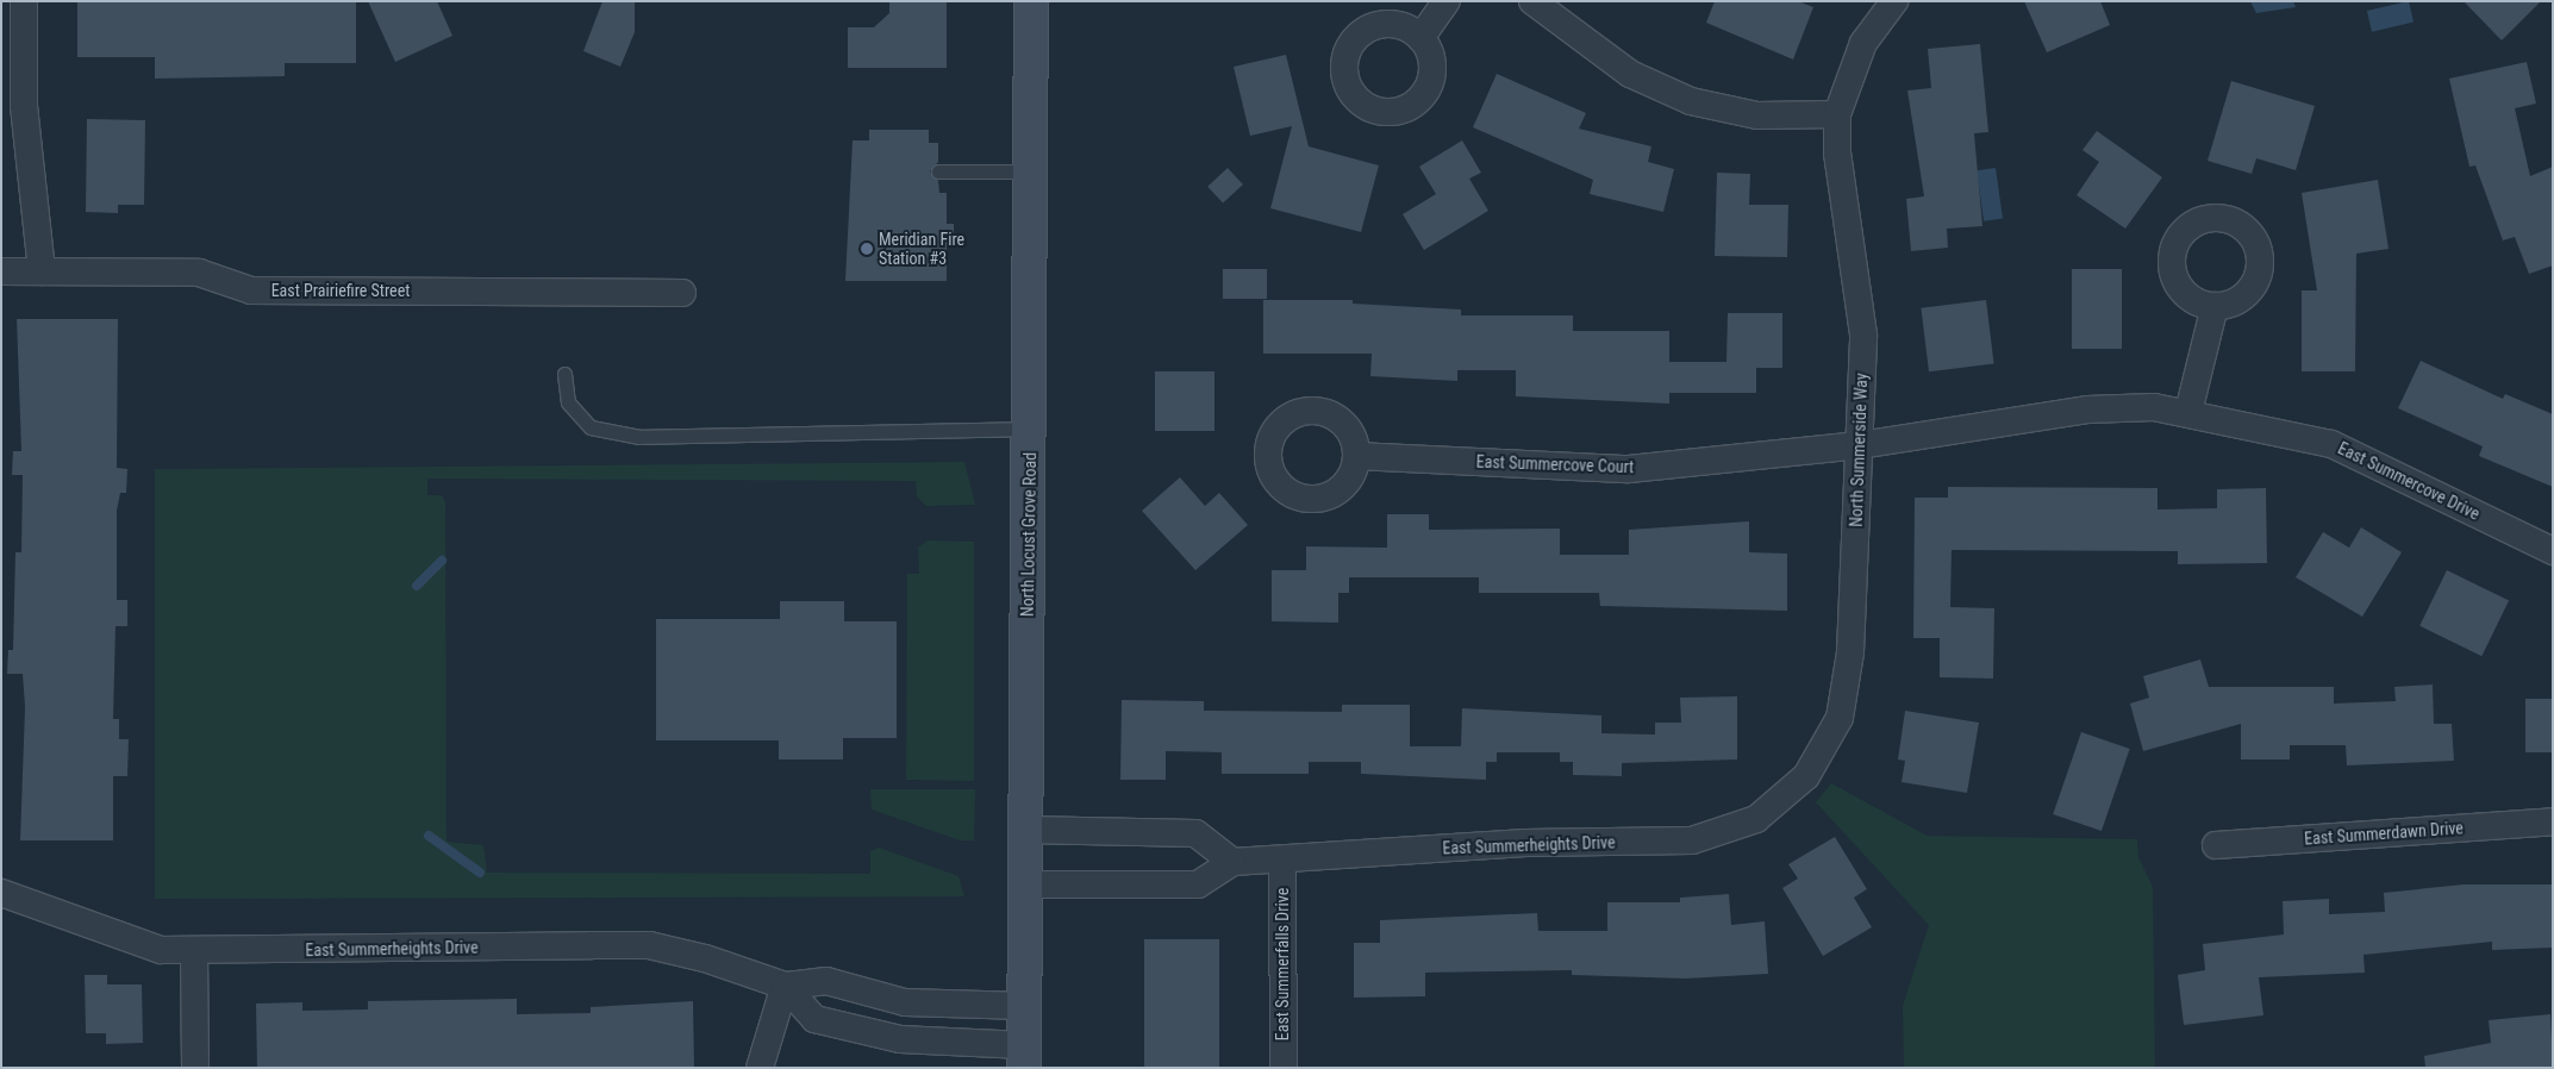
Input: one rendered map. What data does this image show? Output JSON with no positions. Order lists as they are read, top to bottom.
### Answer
{
  "streets": {
    "main road": ["North Locust Grove Road"],
    "street": [
      "East Prairiefire Street",
      "North Summerside Way",
      "East Summercove Court",
      "East Summercove Drive",
      "East Summerdawn Drive",
      "East Summerheights Drive",
      "East Summerfalls Drive"
    ]
  },
  "crossings": [
    ["North Summerside Way", "East Summercove Court"],
    ["North Summerside Way", "East Summercove Drive"],
    ["North Summerside Way", "East Summerheights Drive"],
    ["East Summercove Court", "East Summercove Drive"],
    ["North Locust Grove Road", "East Summerheights Drive"],
    ["East Summerheights Drive", "East Summerfalls Drive"]
  ],
  "places": ["Meridian Fire Station #3"]
}
